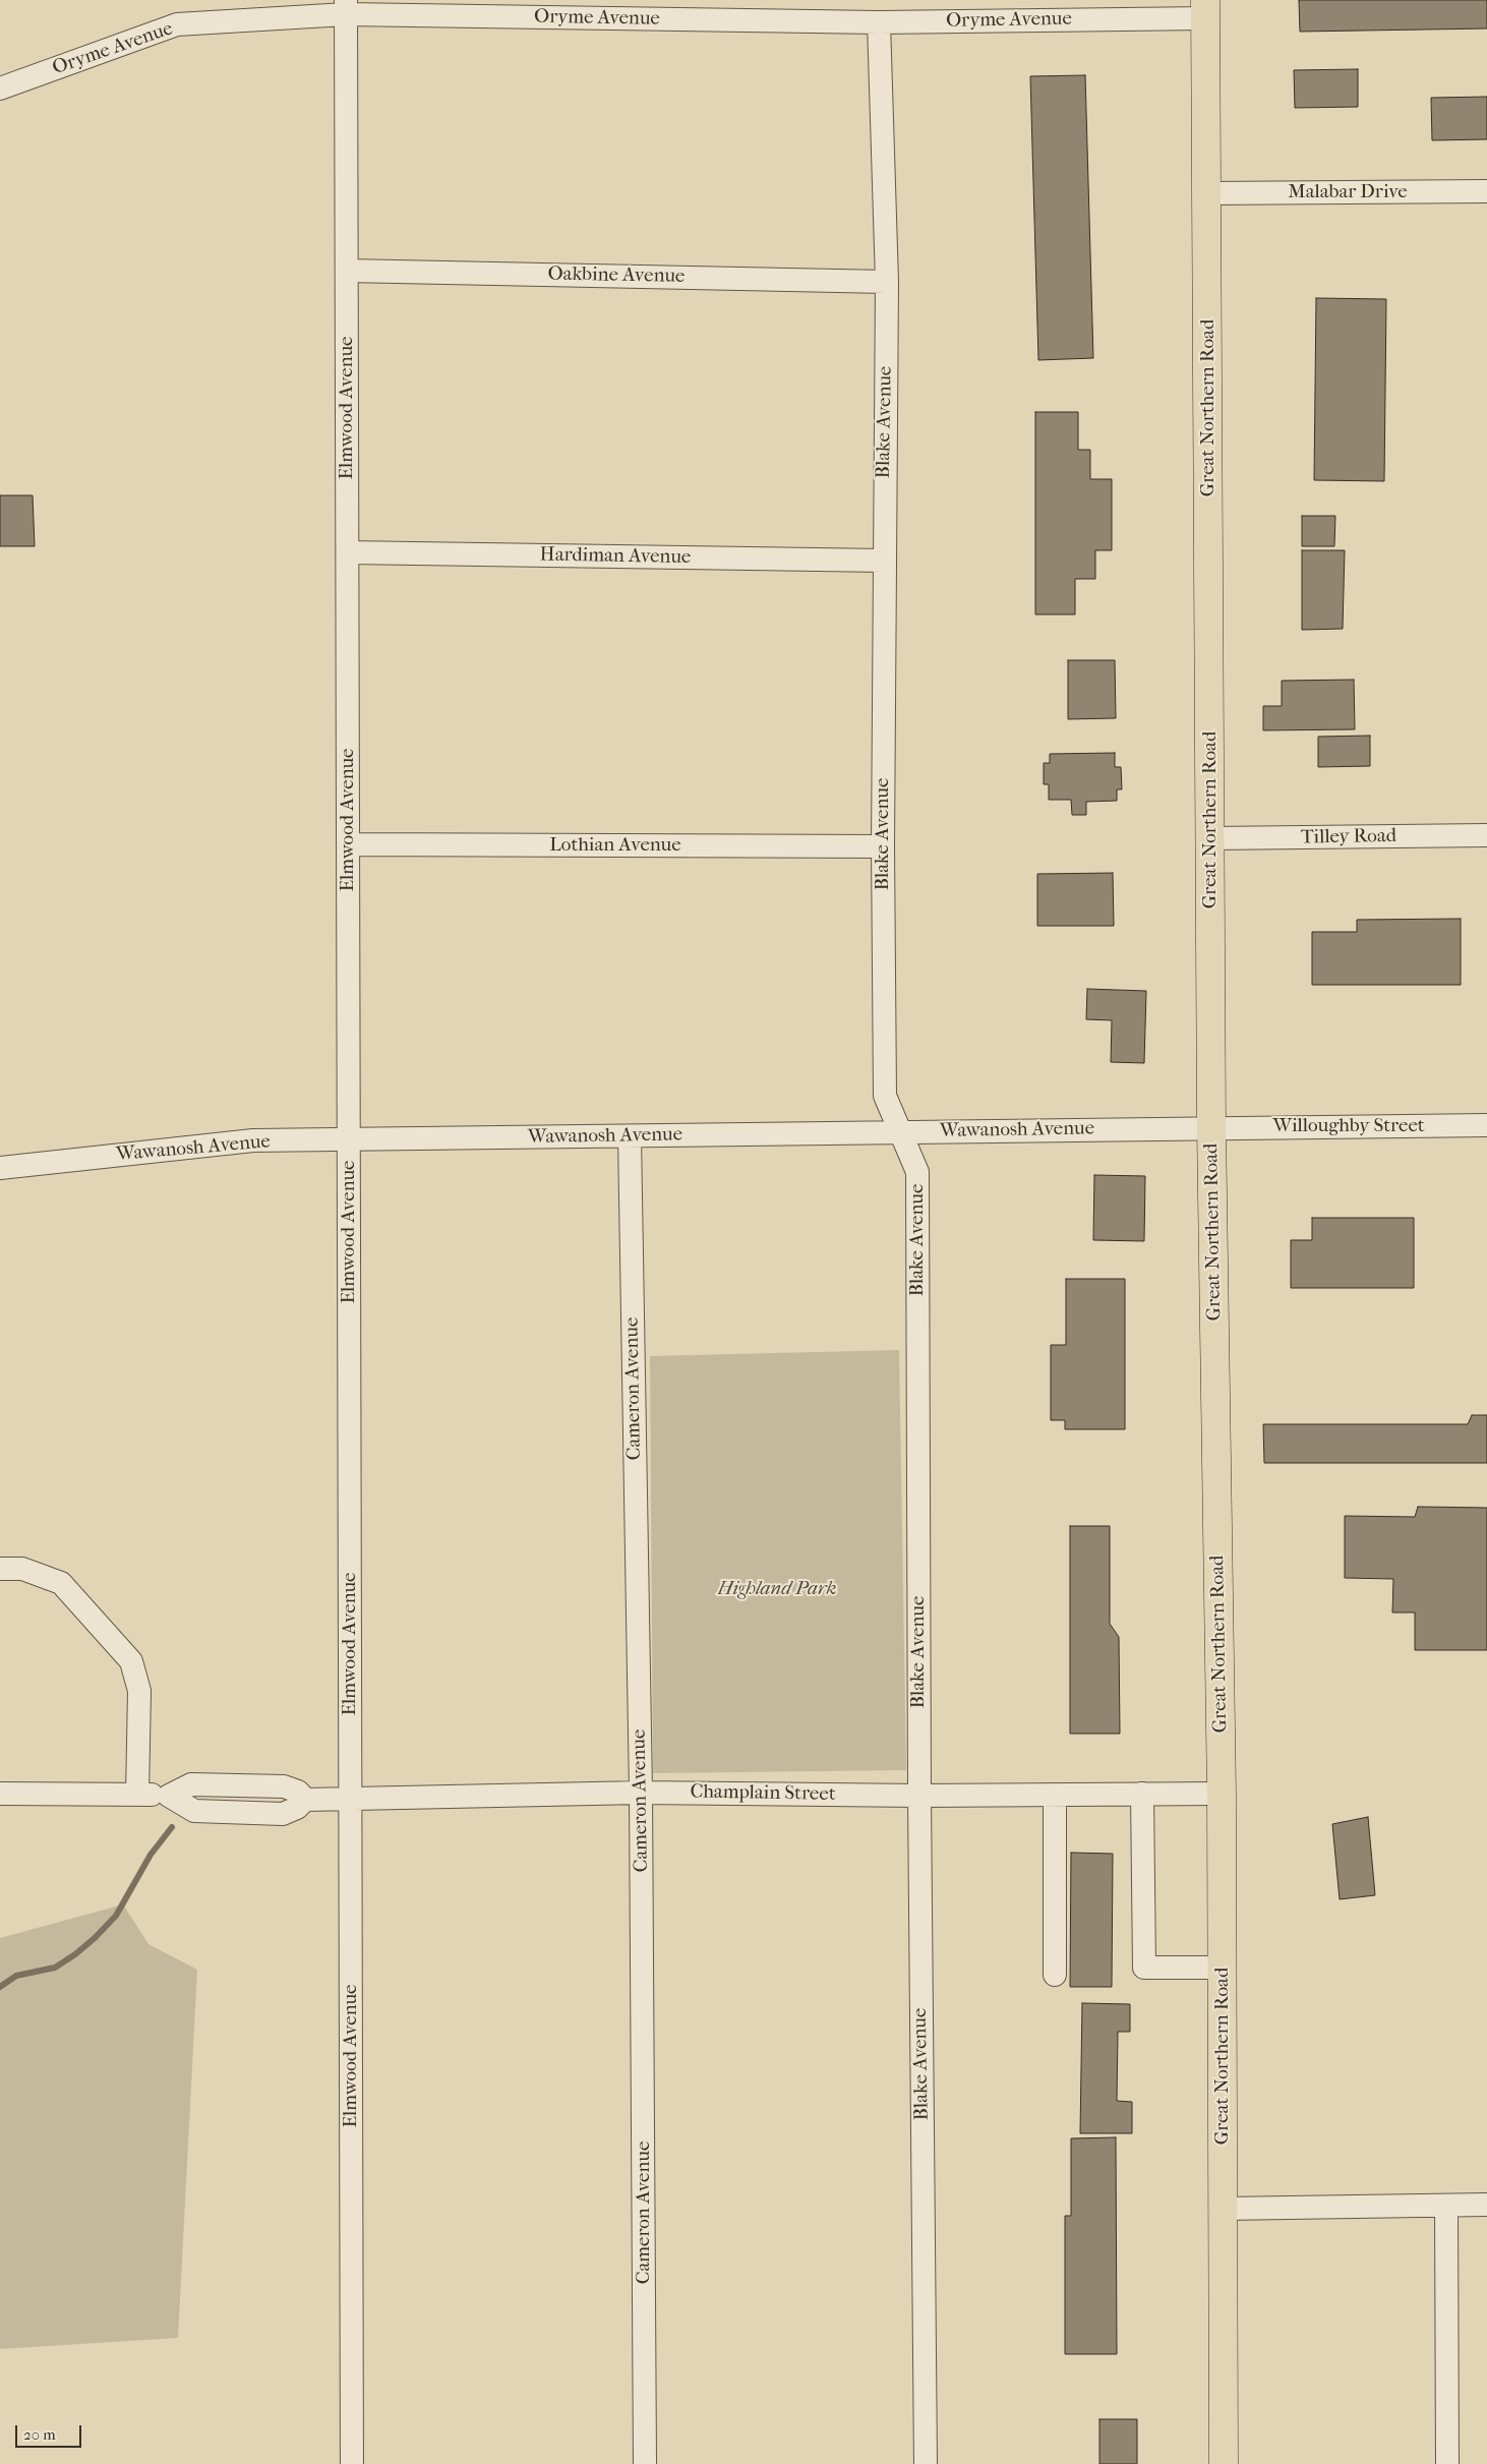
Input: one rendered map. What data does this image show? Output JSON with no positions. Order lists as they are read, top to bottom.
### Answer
{
  "streets": {
    "main road": ["Great Northern Road"],
    "street": [
      "Oryme Avenue",
      "Malabar Drive",
      "Oakbine Avenue",
      "Elmwood Avenue",
      "Blake Avenue",
      "Hardiman Avenue",
      "Tilley Road",
      "Lothian Avenue",
      "Willoughby Street",
      "Wawanosh Avenue",
      "Cameron Avenue",
      "Champlain Street"
    ]
  },
  "crossings": [
    ["Oryme Avenue", "Elmwood Avenue"],
    ["Oryme Avenue", "Great Northern Road"],
    ["Oryme Avenue", "Blake Avenue"],
    ["Malabar Drive", "Great Northern Road"],
    ["Oakbine Avenue", "Elmwood Avenue"],
    ["Oakbine Avenue", "Blake Avenue"],
    ["Elmwood Avenue", "Hardiman Avenue"],
    ["Elmwood Avenue", "Lothian Avenue"],
    ["Elmwood Avenue", "Wawanosh Avenue"],
    ["Elmwood Avenue", "Champlain Street"],
    ["Great Northern Road", "Tilley Road"],
    ["Great Northern Road", "Willoughby Street"],
    ["Great Northern Road", "Wawanosh Avenue"],
    ["Great Northern Road", "Champlain Street"],
    ["Blake Avenue", "Hardiman Avenue"],
    ["Blake Avenue", "Lothian Avenue"],
    ["Blake Avenue", "Wawanosh Avenue"],
    ["Blake Avenue", "Champlain Street"],
    ["Willoughby Street", "Wawanosh Avenue"],
    ["Wawanosh Avenue", "Cameron Avenue"],
    ["Cameron Avenue", "Champlain Street"]
  ],
  "parks": ["Highland Park"],
  "scale_bar": "20 m"
}
